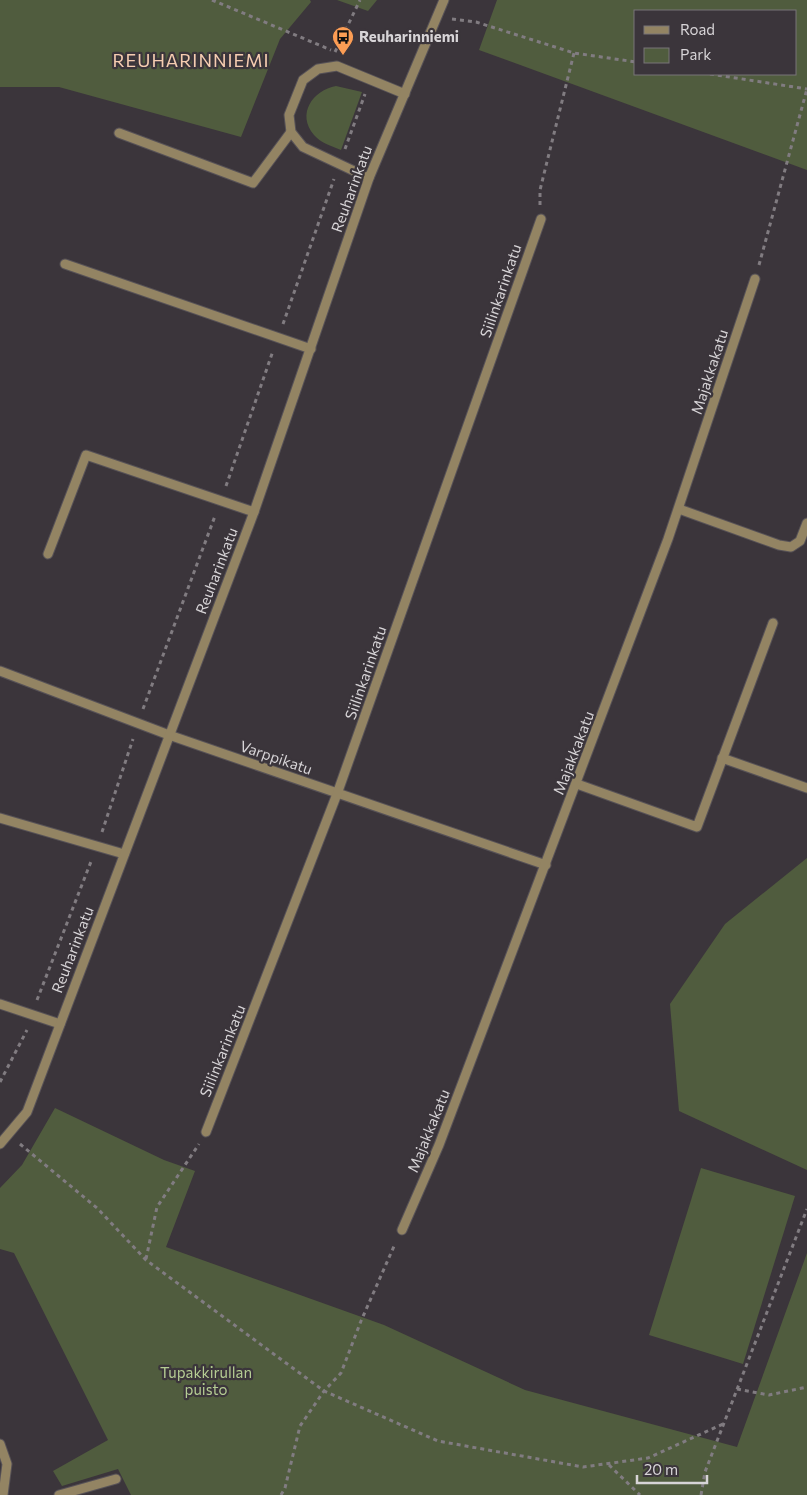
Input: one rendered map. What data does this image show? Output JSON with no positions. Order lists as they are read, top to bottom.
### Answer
{
  "streets": {
    "street": [
      "Reuharinkatu",
      "Siilinkarinkatu",
      "Majakkakatu",
      "Varppikatu"
    ]
  },
  "crossings": [
    ["Reuharinkatu", "Varppikatu"],
    ["Siilinkarinkatu", "Varppikatu"],
    ["Majakkakatu", "Varppikatu"]
  ],
  "districts": ["REUHARINNIEMI"],
  "parks": ["Tupakkirullan puisto"],
  "places": {
    "bus stop": ["Reuharinniemi"]
  },
  "legend": ["Road", "Park"],
  "scale_bar": "20 m"
}
